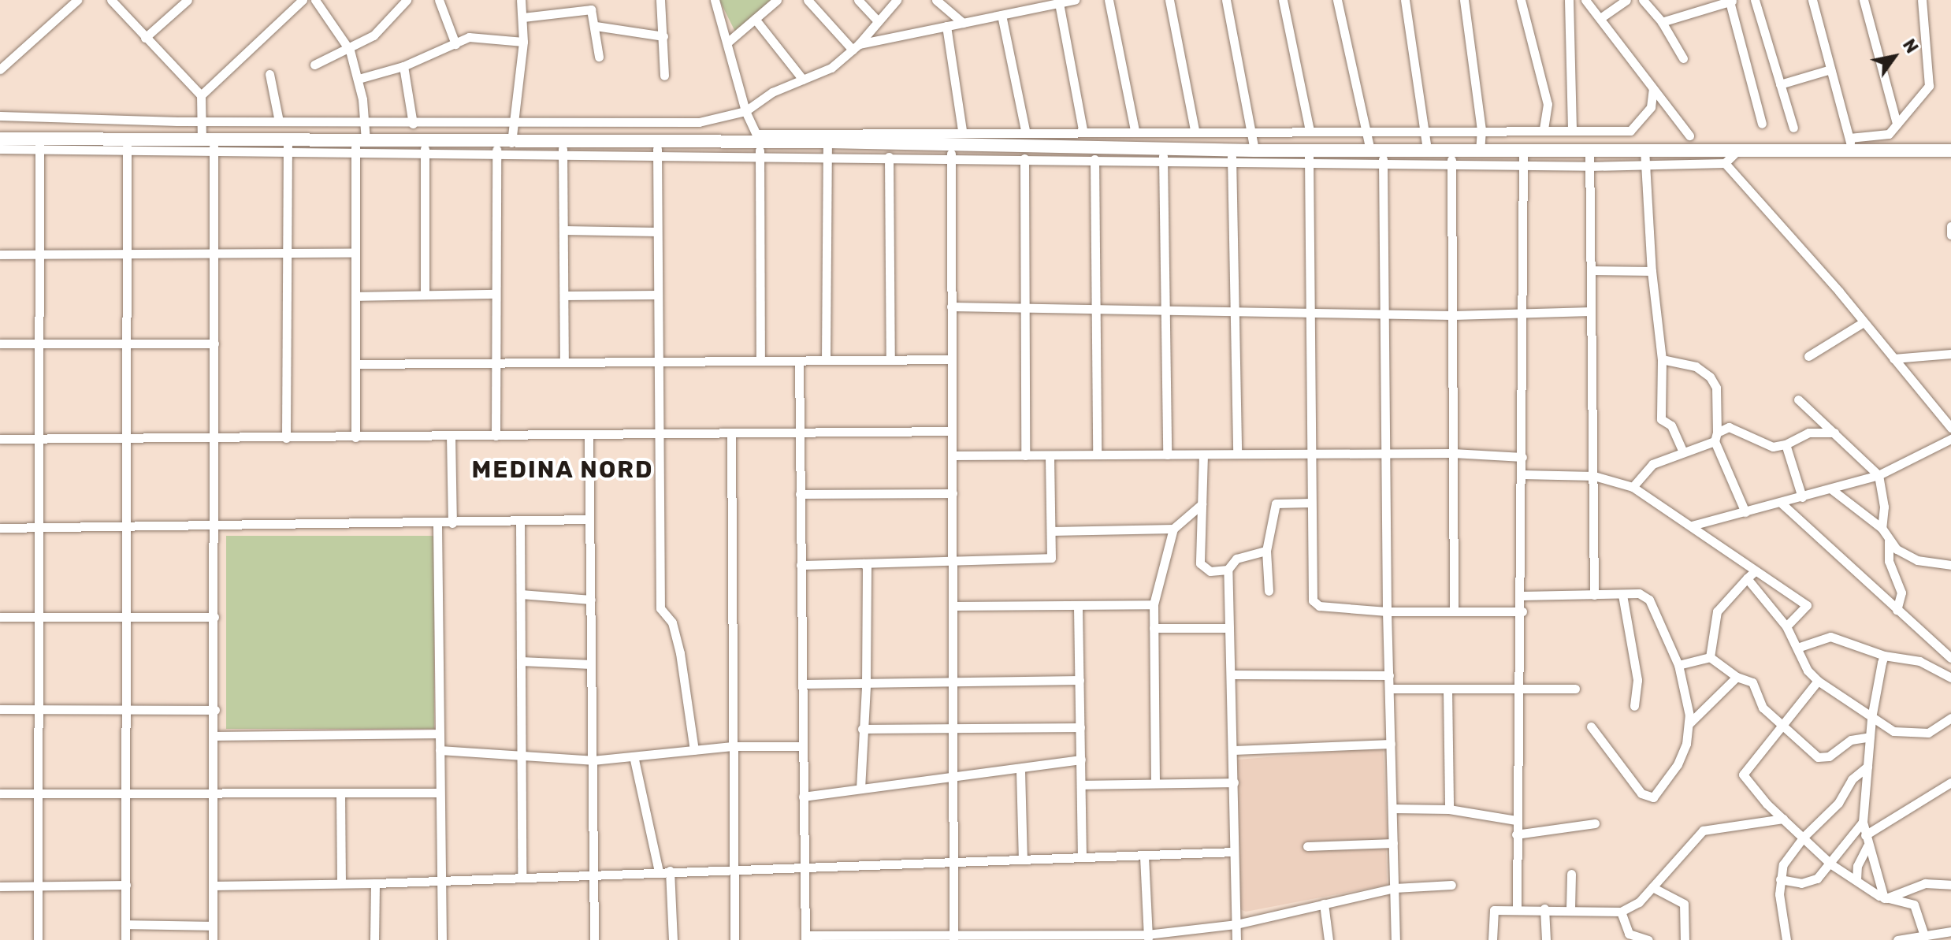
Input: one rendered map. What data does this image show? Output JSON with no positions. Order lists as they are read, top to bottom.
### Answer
{
  "districts": ["MEDINA NORD"],
  "north": "top right"
}
